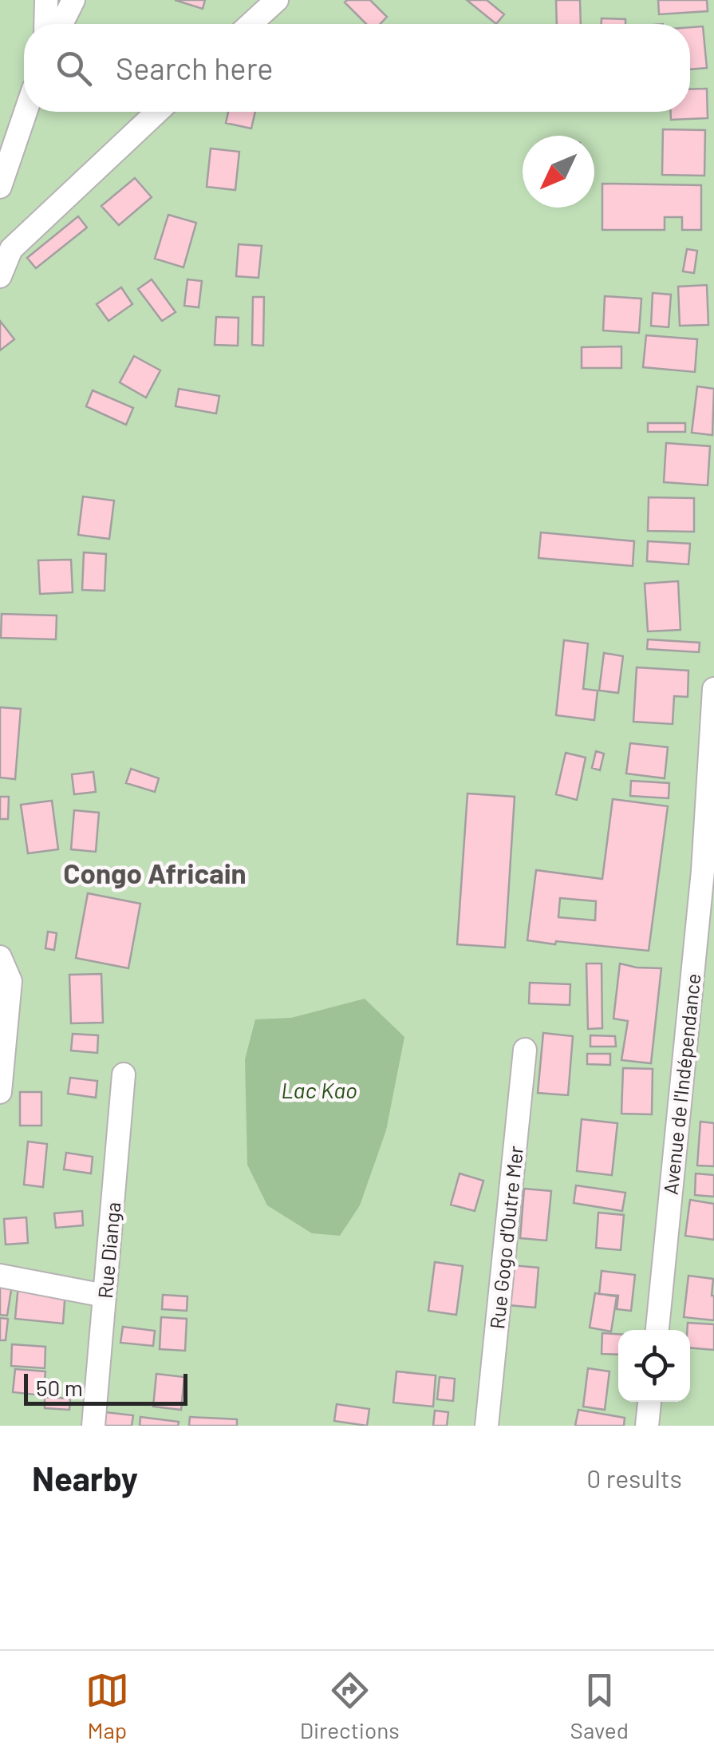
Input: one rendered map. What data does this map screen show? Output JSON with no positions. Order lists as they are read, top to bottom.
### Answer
{
  "streets": {
    "street": ["Avenue de l'Indépendance", "Rue Gogo d'Outre Mer", "Rue Dianga"]
  },
  "districts": ["Congo Africain"],
  "water": ["Lac Kao"],
  "scale_bar": "50 m",
  "north": "bottom left",
  "page": {
    "search": "Search here",
    "scale": "50 m",
    "heading": ["Nearby", "0 results"],
    "nav": ["Map", "Directions", "Saved"]
  }
}
